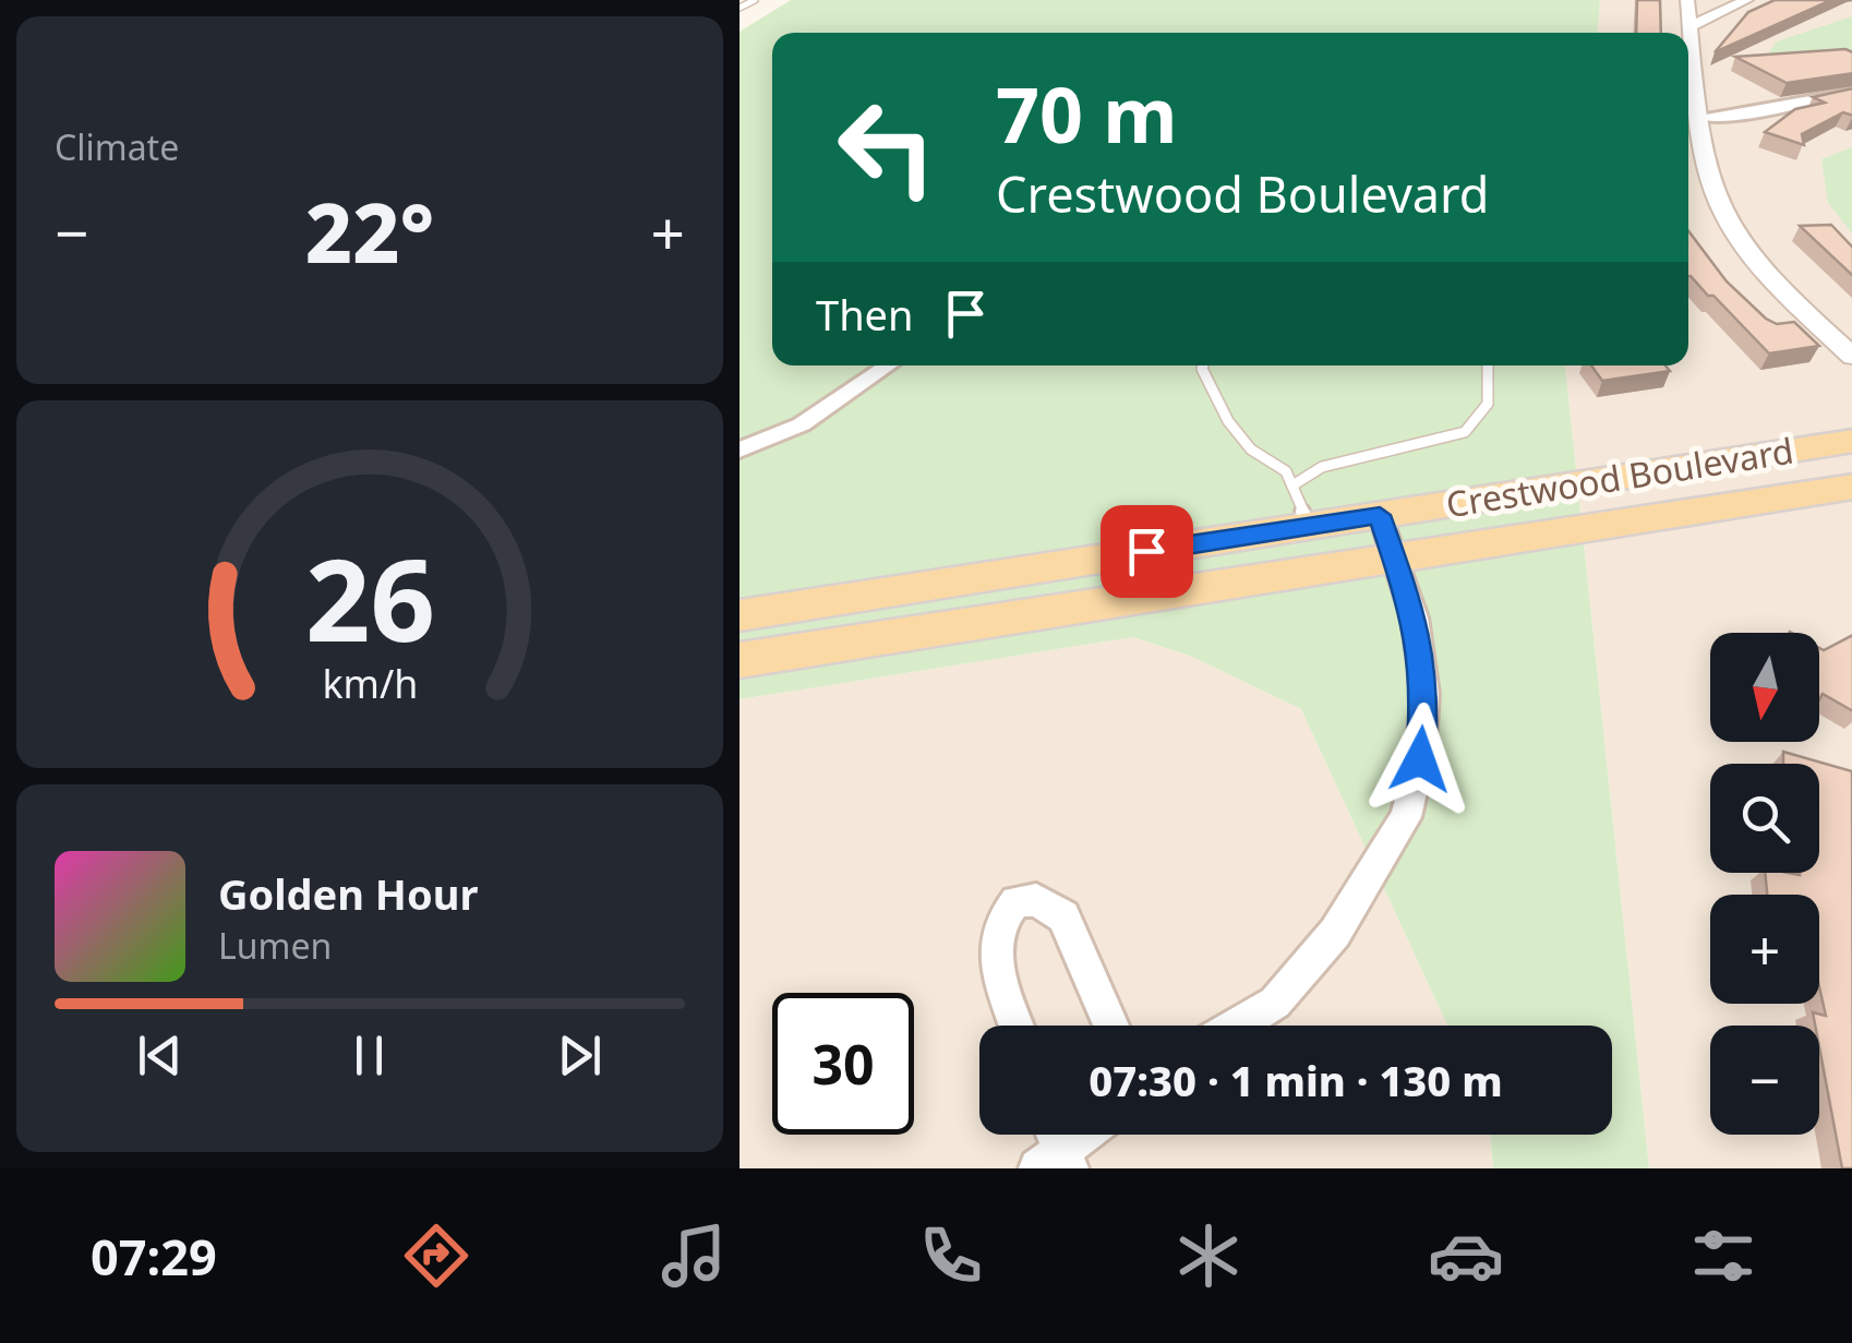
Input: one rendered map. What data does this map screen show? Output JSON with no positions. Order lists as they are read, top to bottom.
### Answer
{
  "streets": {
    "main road": ["Crestwood Boulevard"]
  },
  "north": "bottom",
  "page": {
    "tile": "Climate",
    "turn": ["70 m", "Crestwood Boulevard"],
    "heat": ["−", "22°", "+"],
    "then": "Then",
    "map_buttons": ["+", "−"],
    "song": ["Golden Hour", "Lumen"],
    "limit": "30",
    "trip": "07:30 · 1 min · 130 m",
    "tabs": "07:29",
    "gauge": ["26", "km/h"]
  }
}
